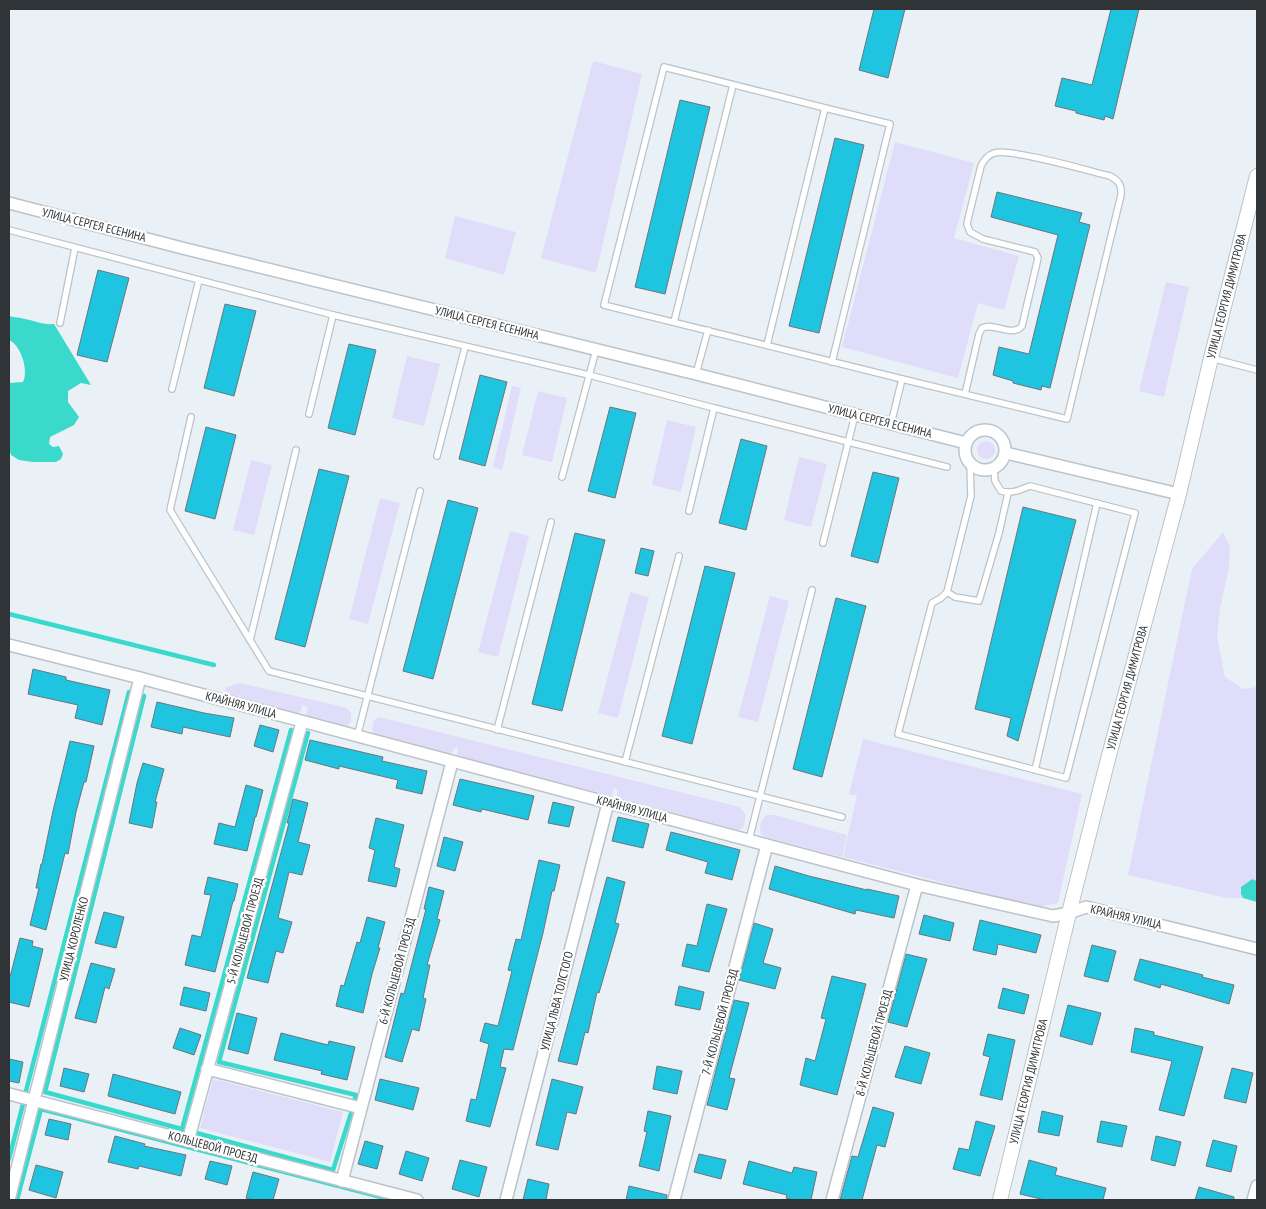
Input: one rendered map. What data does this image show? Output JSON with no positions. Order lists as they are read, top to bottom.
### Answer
{
  "streets": {
    "street": [
      "УЛИЦА СЕРГЕЯ ЕСЕНИНА",
      "УЛИЦА ГЕОРГИЯ ДИМИТРОВА",
      "КРАЙНЯЯ УЛИЦА",
      "5-Й КОЛЬЦЕВОЙ ПРОЕЗД",
      "УЛИЦА КОРОЛЕНКО",
      "6-Й КОЛЬЦЕВОЙ ПРОЕЗД",
      "УЛИЦА ЛЬВА ТОЛСТОГО",
      "7-Й КОЛЬЦЕВОЙ ПРОЕЗД",
      "8-Й КОЛЬЦЕВОЙ ПРОЕЗД",
      "КОЛЬЦЕВОЙ ПРОЕЗД"
    ]
  },
  "crossings": [
    ["УЛИЦА ГЕОРГИЯ ДИМИТРОВА", "КРАЙНЯЯ УЛИЦА"],
    ["КРАЙНЯЯ УЛИЦА", "5-Й КОЛЬЦЕВОЙ ПРОЕЗД"],
    ["КРАЙНЯЯ УЛИЦА", "УЛИЦА КОРОЛЕНКО"],
    ["КРАЙНЯЯ УЛИЦА", "6-Й КОЛЬЦЕВОЙ ПРОЕЗД"],
    ["КРАЙНЯЯ УЛИЦА", "УЛИЦА ЛЬВА ТОЛСТОГО"],
    ["КРАЙНЯЯ УЛИЦА", "7-Й КОЛЬЦЕВОЙ ПРОЕЗД"],
    ["КРАЙНЯЯ УЛИЦА", "8-Й КОЛЬЦЕВОЙ ПРОЕЗД"],
    ["5-Й КОЛЬЦЕВОЙ ПРОЕЗД", "КОЛЬЦЕВОЙ ПРОЕЗД"],
    ["УЛИЦА КОРОЛЕНКО", "КОЛЬЦЕВОЙ ПРОЕЗД"],
    ["6-Й КОЛЬЦЕВОЙ ПРОЕЗД", "КОЛЬЦЕВОЙ ПРОЕЗД"]
  ]
}
